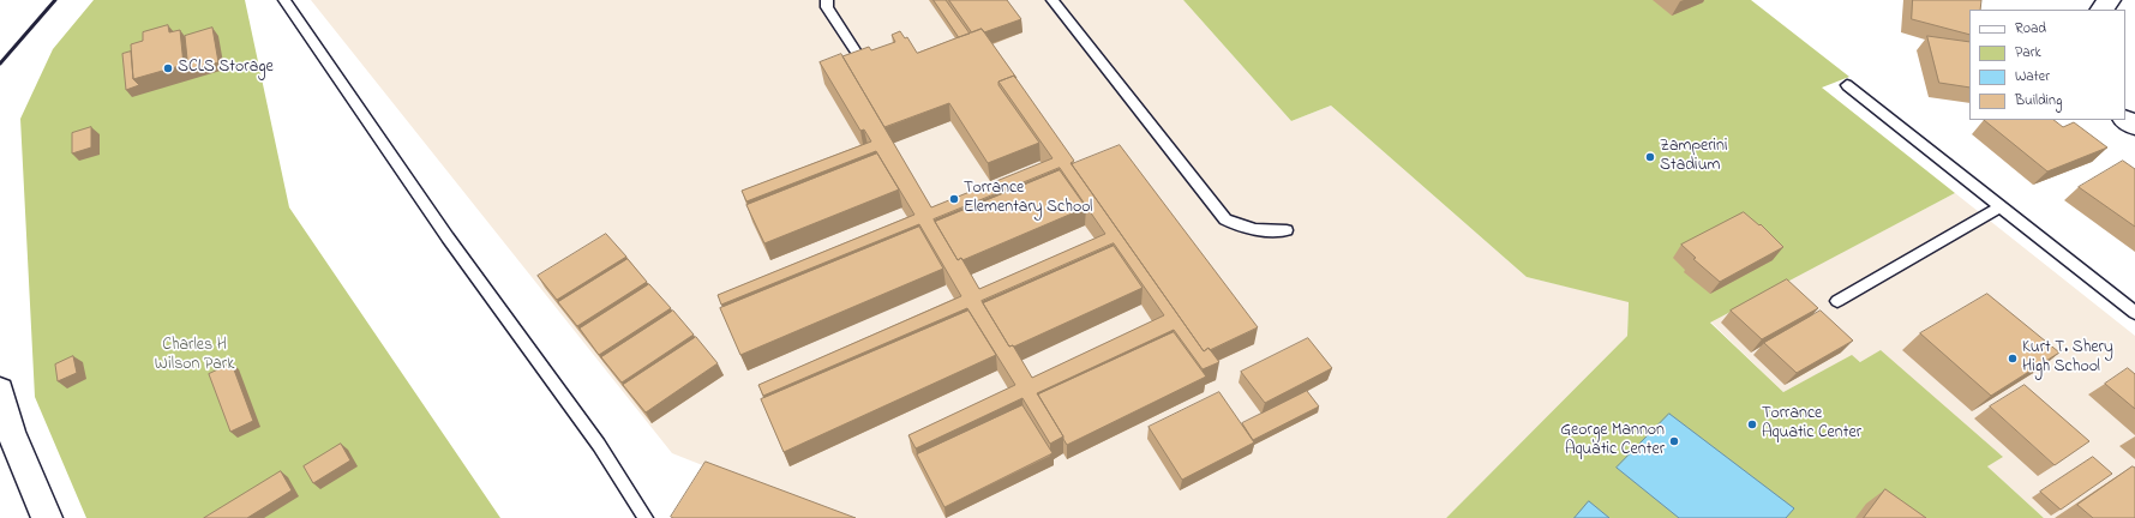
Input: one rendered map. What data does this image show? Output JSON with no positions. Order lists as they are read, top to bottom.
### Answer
{
  "parks": ["Charles H Wilson Park"],
  "places": [
    "SCLS Storage",
    "Zamperini Stadium",
    "Torrance Elementary School",
    "Kurt T. Shery High School",
    "Torrance Aquatic Center",
    "George Mannon Aquatic Center"
  ],
  "legend": [
    "Road",
    "Park",
    "Water",
    "Building"
  ]
}
